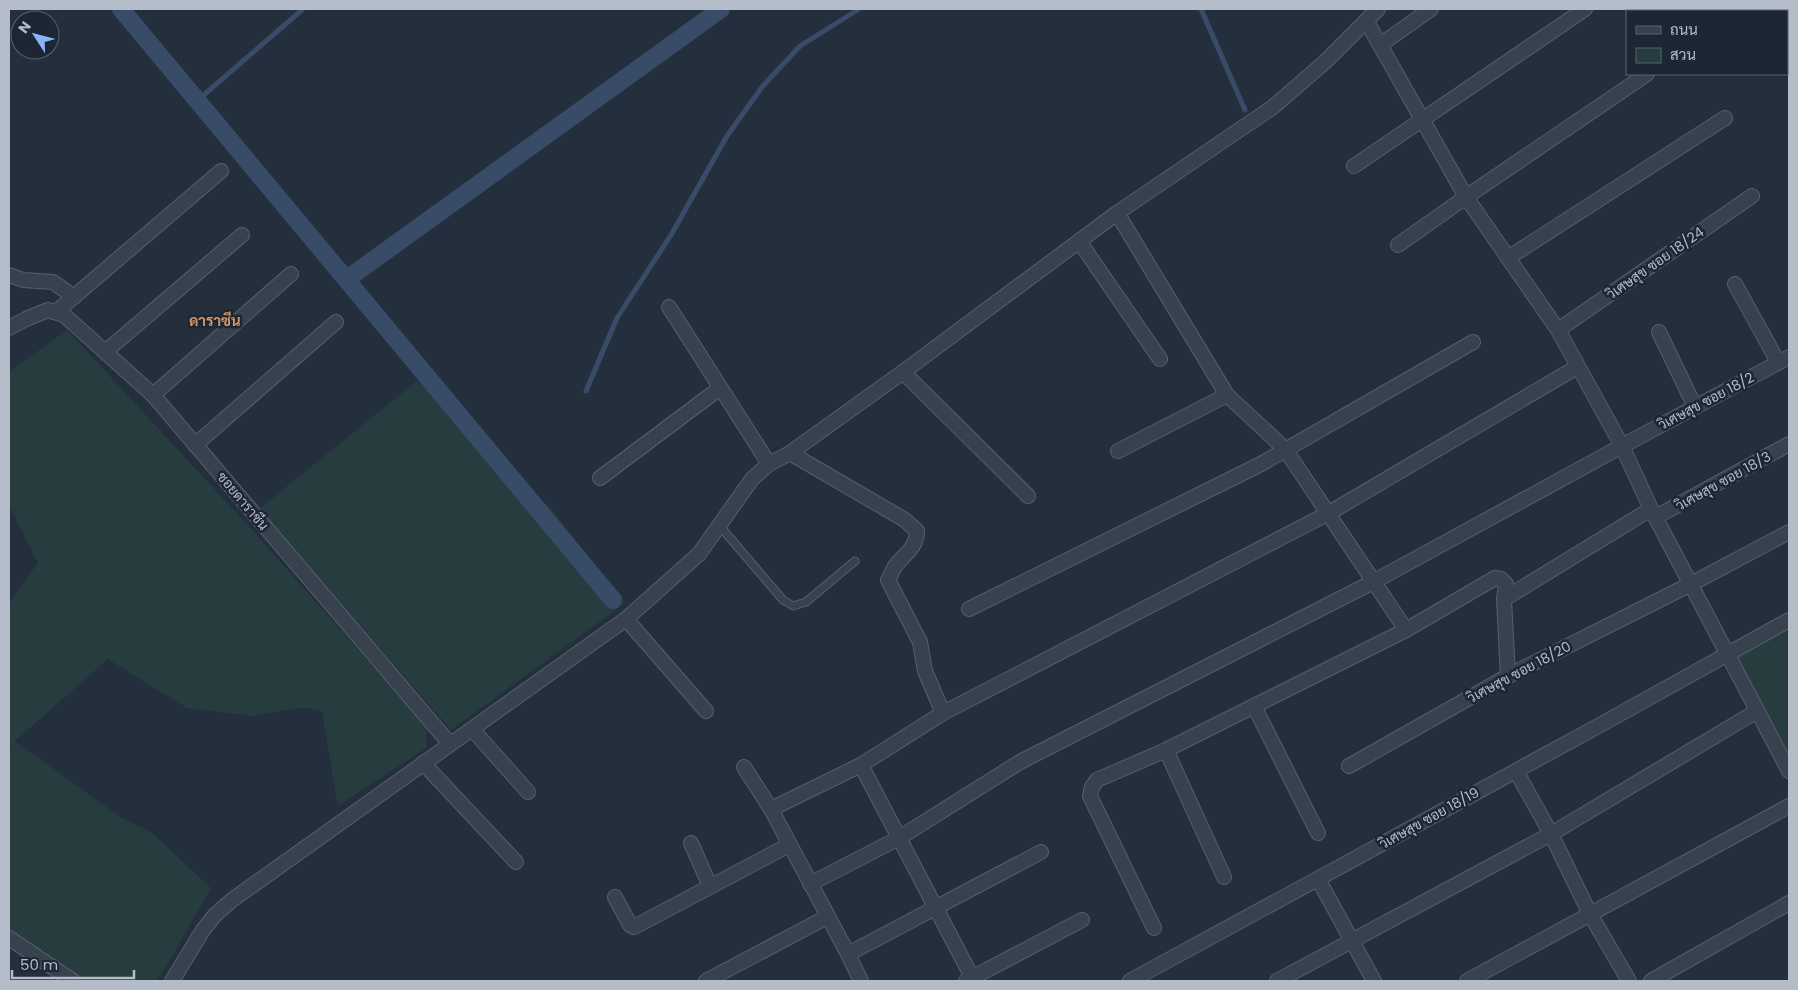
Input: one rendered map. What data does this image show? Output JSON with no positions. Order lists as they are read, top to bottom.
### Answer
{
  "streets": {
    "street": [
      "วิเศษสุข ซอย 18/24",
      "วิเศษสุข ซอย 18/2",
      "วิเศษสุข ซอย 18/3",
      "ซอยดาราซีน",
      "วิเศษสุข ซอย 18/20",
      "วิเศษสุข ซอย 18/19"
    ]
  },
  "districts": ["ดาราซีน"],
  "legend": ["ถนน", "สวน"],
  "scale_bar": "50 m",
  "north": "top left"
}
